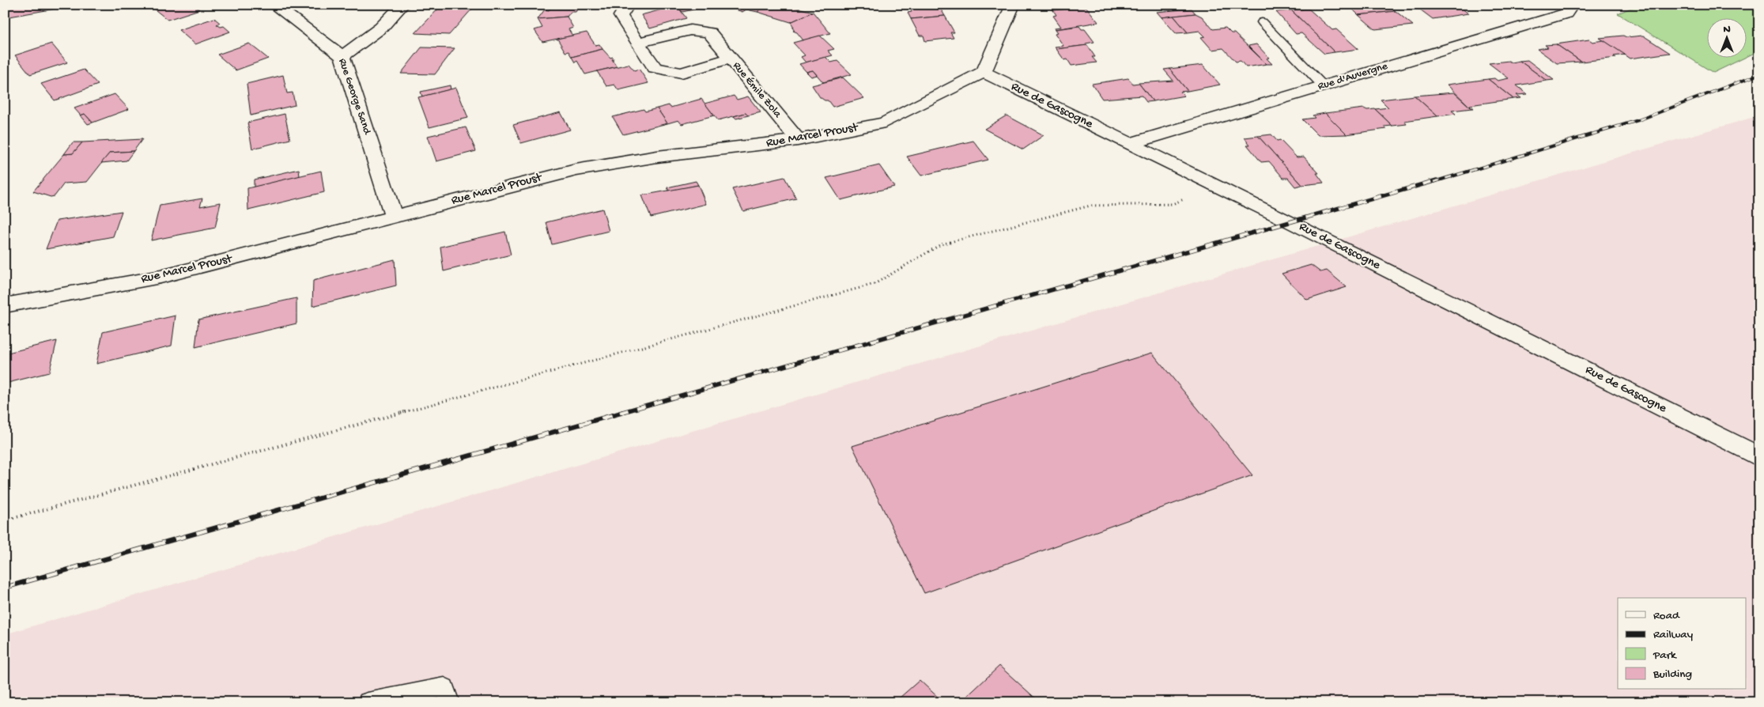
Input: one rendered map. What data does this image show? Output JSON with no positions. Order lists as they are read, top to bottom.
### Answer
{
  "streets": {
    "street": [
      "Rue d'Auvergne",
      "Rue Émile Zola",
      "Rue George Sand",
      "Rue de Gascogne",
      "Rue Marcel Proust"
    ]
  },
  "crossings": [
    ["Rue d'Auvergne", "Rue de Gascogne"],
    ["Rue Émile Zola", "Rue Marcel Proust"],
    ["Rue George Sand", "Rue Marcel Proust"],
    ["Rue de Gascogne", "Rue Marcel Proust"]
  ],
  "legend": [
    "Road",
    "Railway",
    "Park",
    "Building"
  ],
  "north": "top"
}
